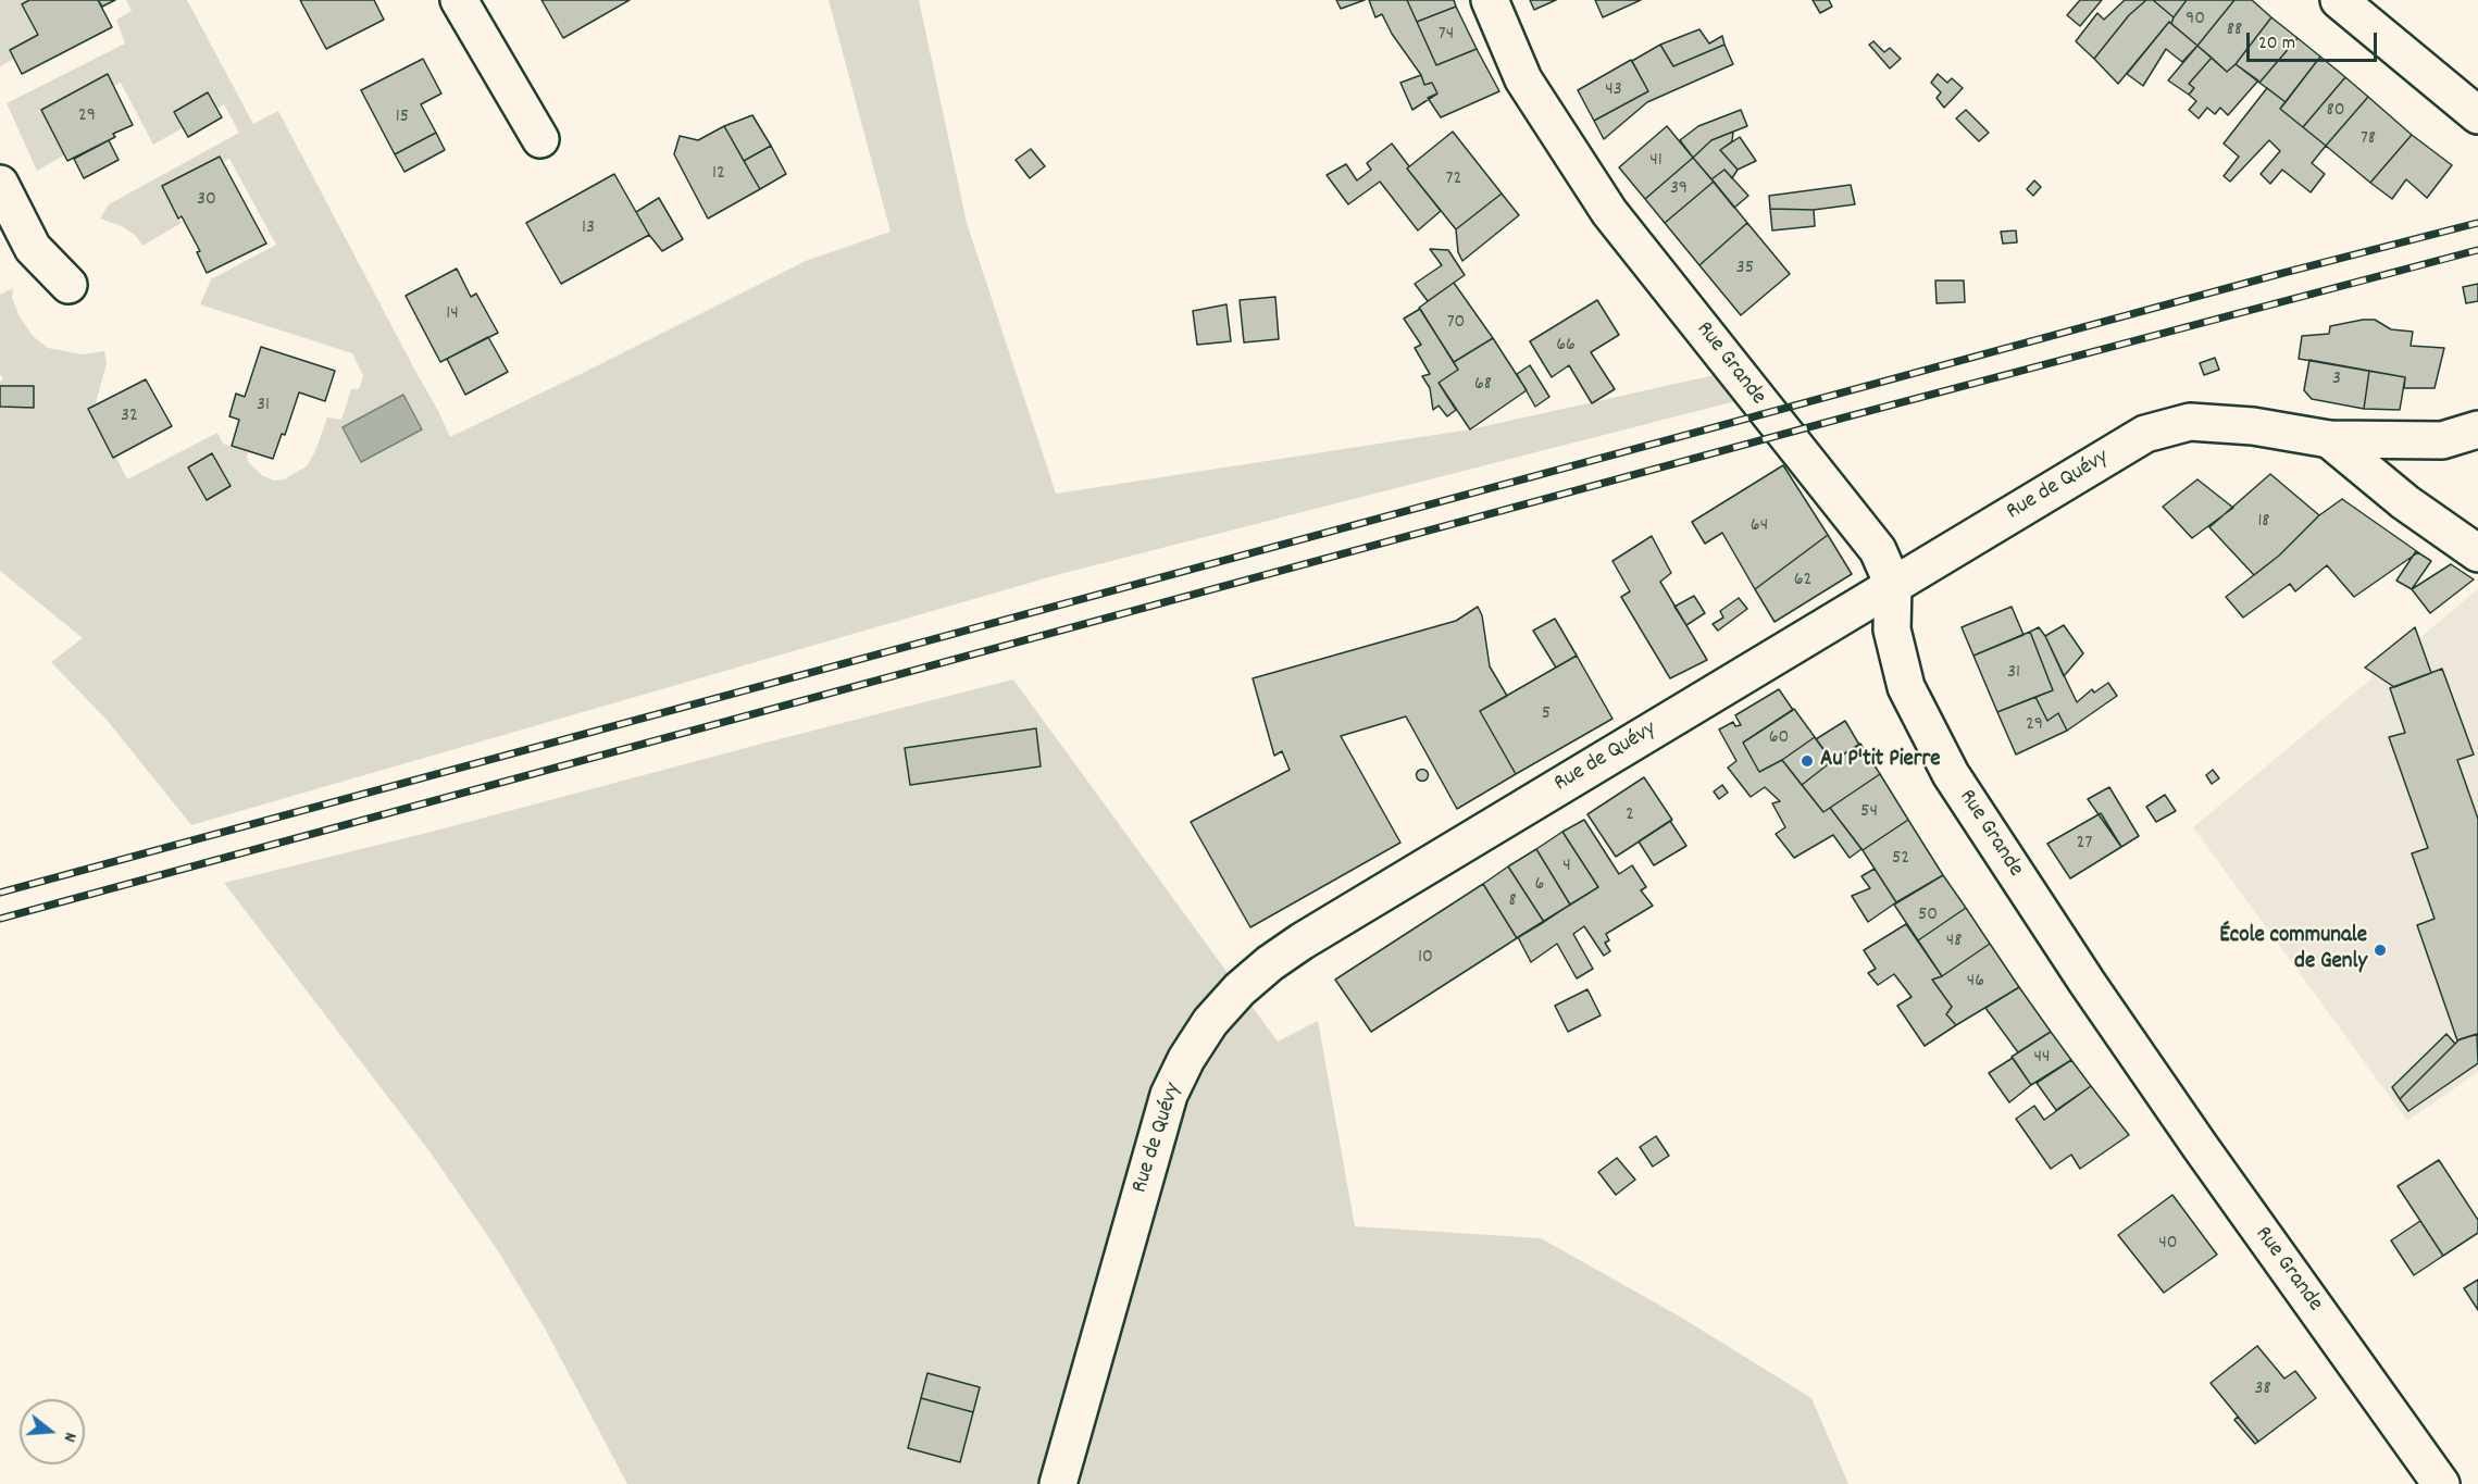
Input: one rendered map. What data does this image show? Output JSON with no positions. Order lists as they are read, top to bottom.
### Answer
{
  "streets": {
    "street": ["Rue Grande", "Rue de Quévy"]
  },
  "crossings": [
    ["Rue Grande", "Rue de Quévy"]
  ],
  "places": ["Au P'tit Pierre", "École communale de Genly"],
  "house_numbers": [
    "90",
    "88",
    "74",
    "43",
    "80",
    "29",
    "15",
    "78",
    "41",
    "12",
    "72",
    "39",
    "30",
    "13",
    "35",
    "14",
    "70",
    "66",
    "3",
    "68",
    "31",
    "32",
    "18",
    "64",
    "62",
    "31",
    "5",
    "29",
    "60",
    "54",
    "2",
    "27",
    "52",
    "4",
    "6",
    "8",
    "50",
    "48",
    "10",
    "46",
    "44",
    "40",
    "38"
  ],
  "scale_bar": "20 m",
  "north": "right"
}
